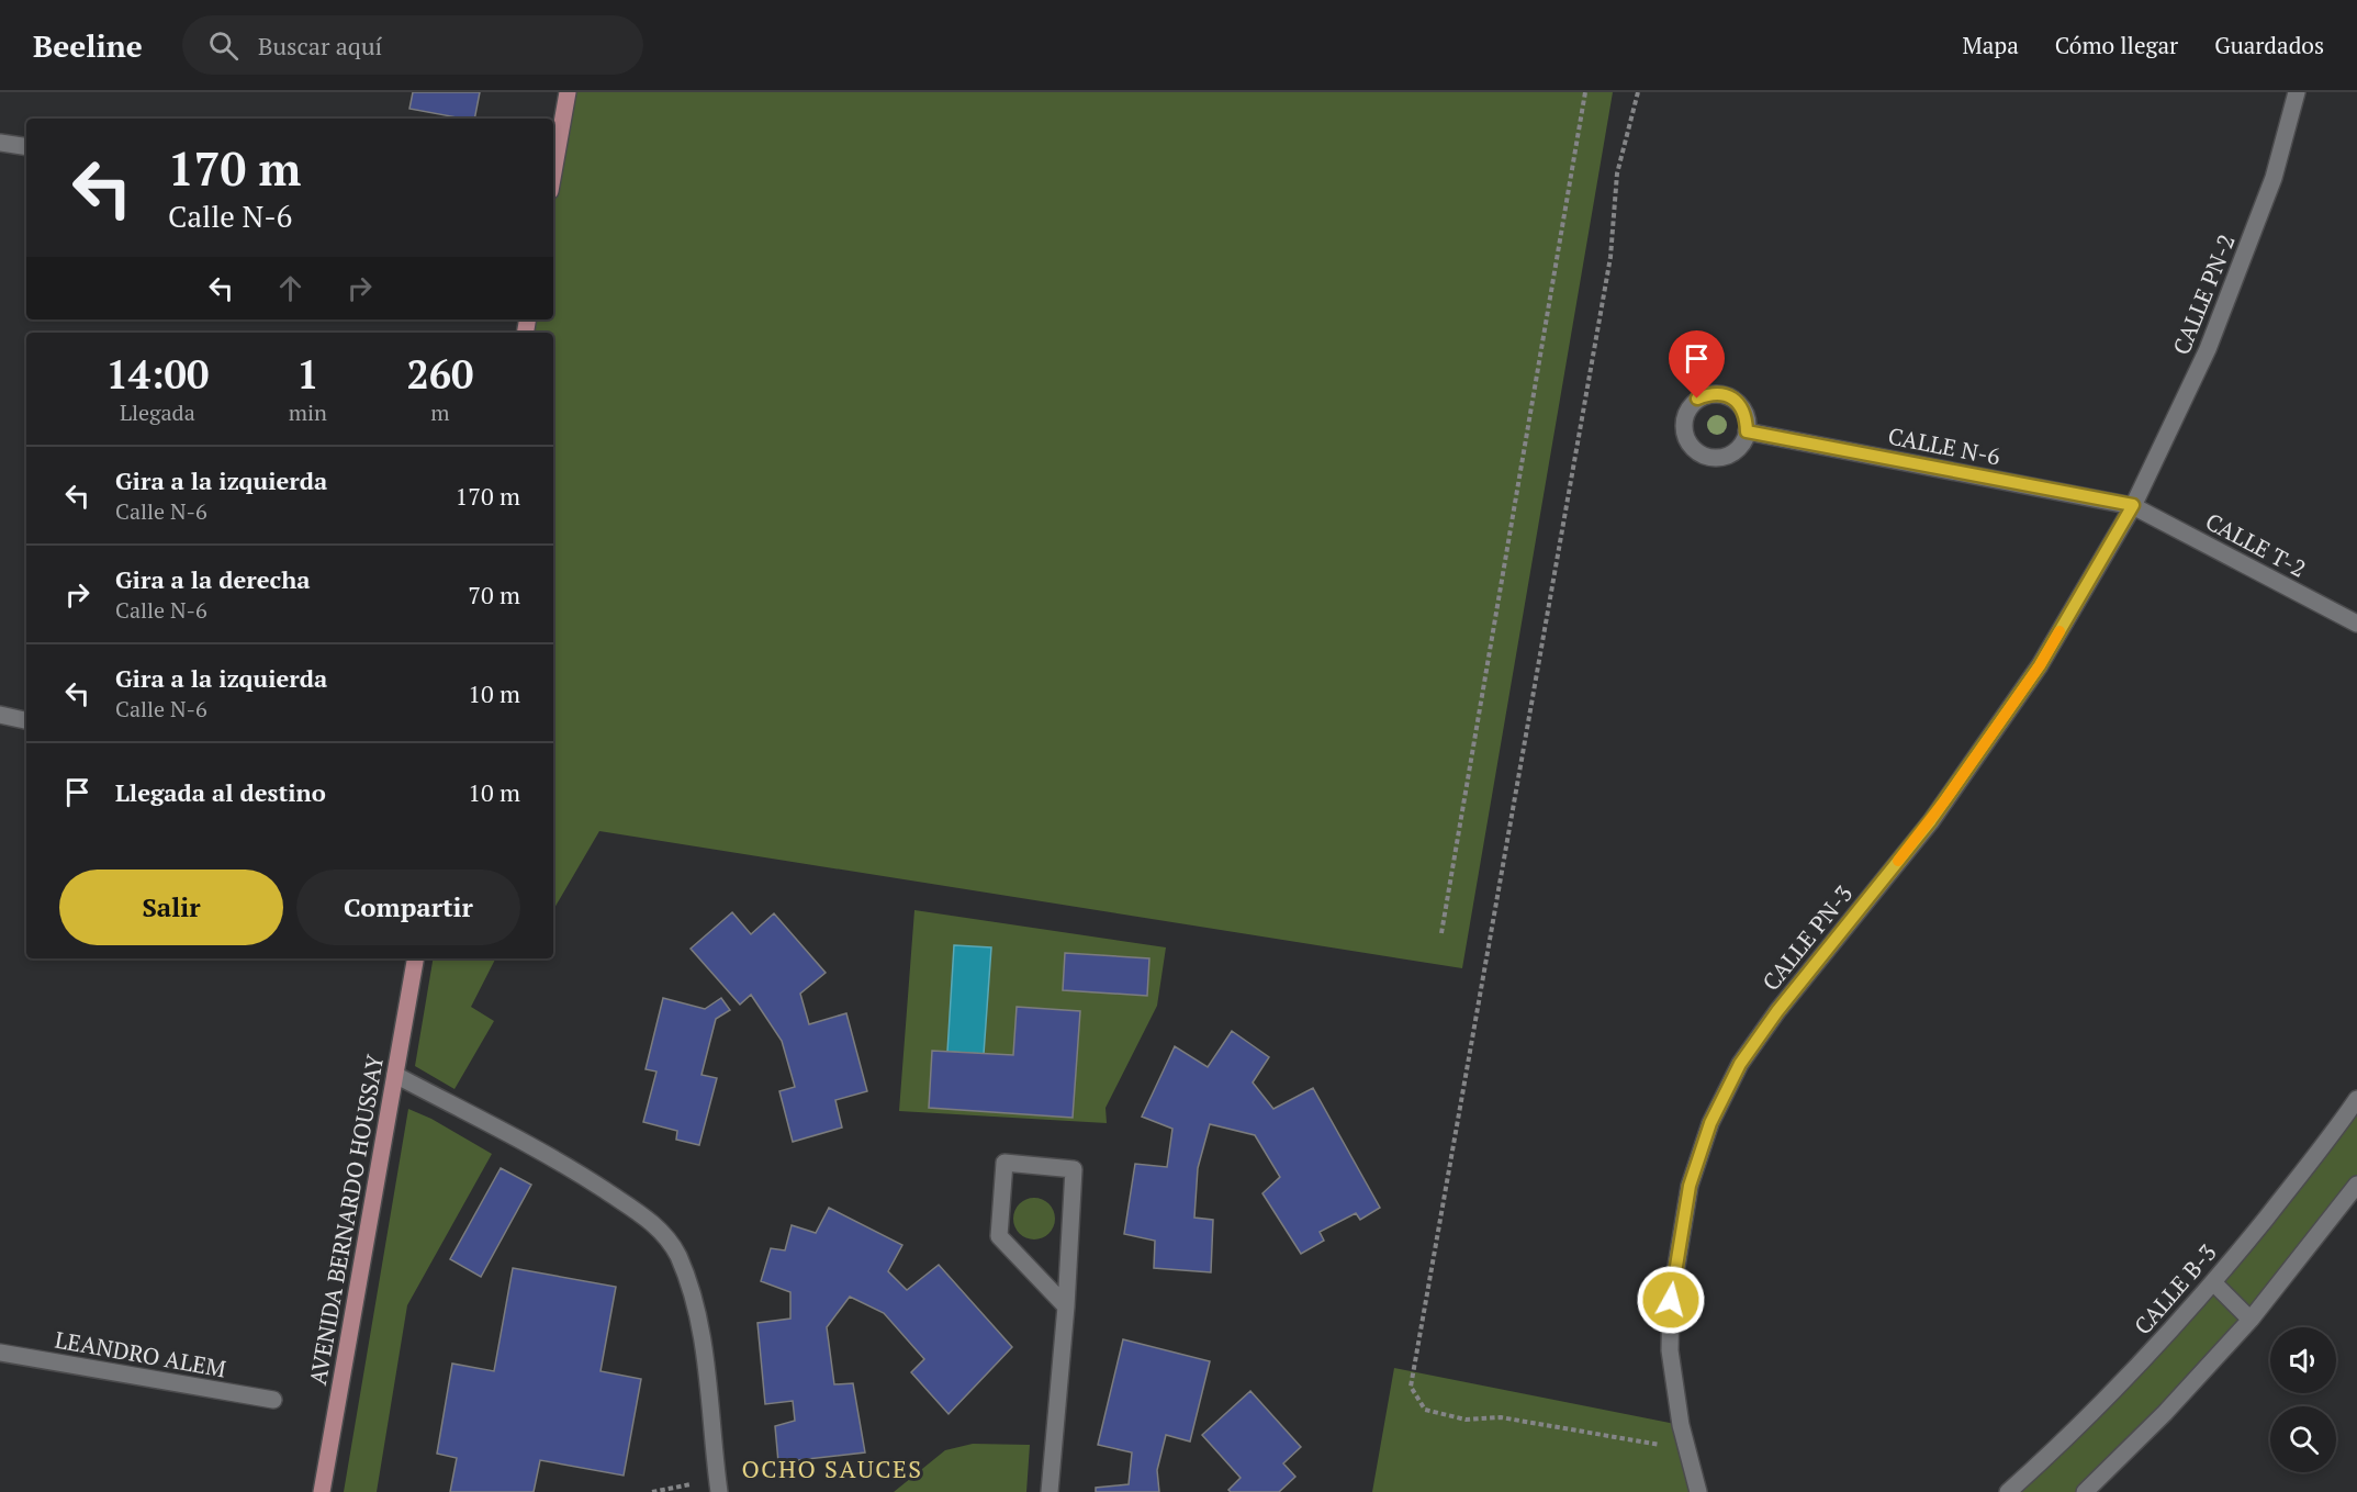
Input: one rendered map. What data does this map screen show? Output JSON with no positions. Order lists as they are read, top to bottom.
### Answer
{
  "streets": {
    "main road": ["AVENIDA BERNARDO HOUSSAY"],
    "street": [
      "CALLE PN-2",
      "CALLE N-6",
      "CALLE T-2",
      "CALLE PN-3",
      "CALLE B-3",
      "LEANDRO ALEM"
    ]
  },
  "crossings": [
    ["CALLE PN-2", "CALLE N-6"],
    ["CALLE PN-2", "CALLE T-2"],
    ["CALLE PN-2", "CALLE PN-3"],
    ["CALLE N-6", "CALLE T-2"],
    ["CALLE N-6", "CALLE PN-3"],
    ["CALLE T-2", "CALLE PN-3"]
  ],
  "districts": ["OCHO SAUCES"],
  "page": {
    "header": "Beeline",
    "search": "Buscar aquí",
    "nav": ["Mapa", "Cómo llegar", "Guardados"],
    "turn": ["170 m", "Calle N-6"],
    "eta": [
      "14:00",
      "Llegada",
      "1",
      "min",
      "260",
      "m"
    ],
    "list": [
      {
        "name": "Gira a la izquierda",
        "note": "Calle N-6",
        "value": "170 m"
      },
      {
        "name": "Gira a la derecha",
        "note": "Calle N-6",
        "value": "70 m"
      },
      {
        "name": "Gira a la izquierda",
        "note": "Calle N-6",
        "value": "10 m"
      },
      {
        "name": "Llegada al destino",
        "value": "10 m"
      }
    ],
    "buttons": ["Salir", "Compartir"]
  }
}
